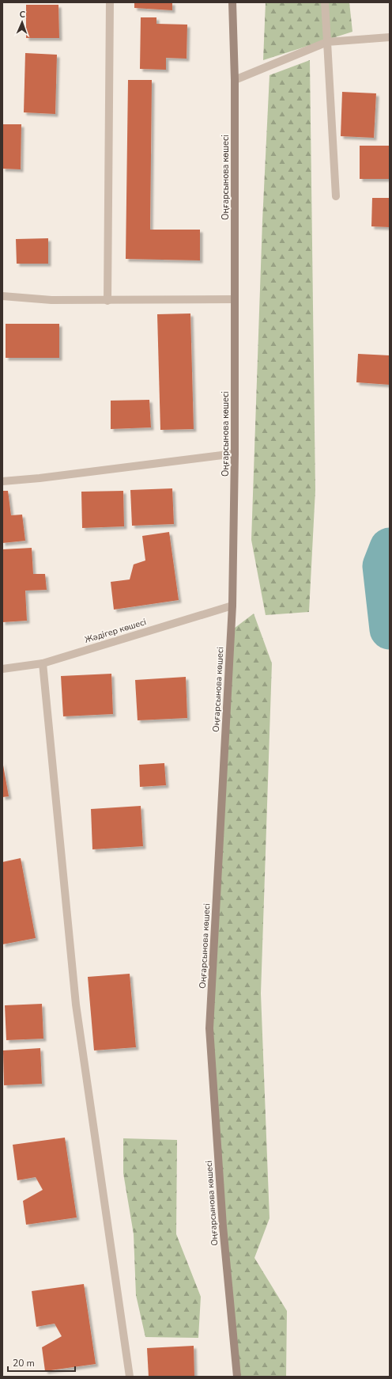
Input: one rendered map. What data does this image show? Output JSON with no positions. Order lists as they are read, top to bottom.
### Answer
{
  "streets": {
    "main road": ["Оңғарсынова көшесі"],
    "street": ["Жәдігер көшесі"]
  },
  "crossings": [
    ["Оңғарсынова көшесі", "Жәдігер көшесі"]
  ],
  "scale_bar": "20 m",
  "north": "top"
}
